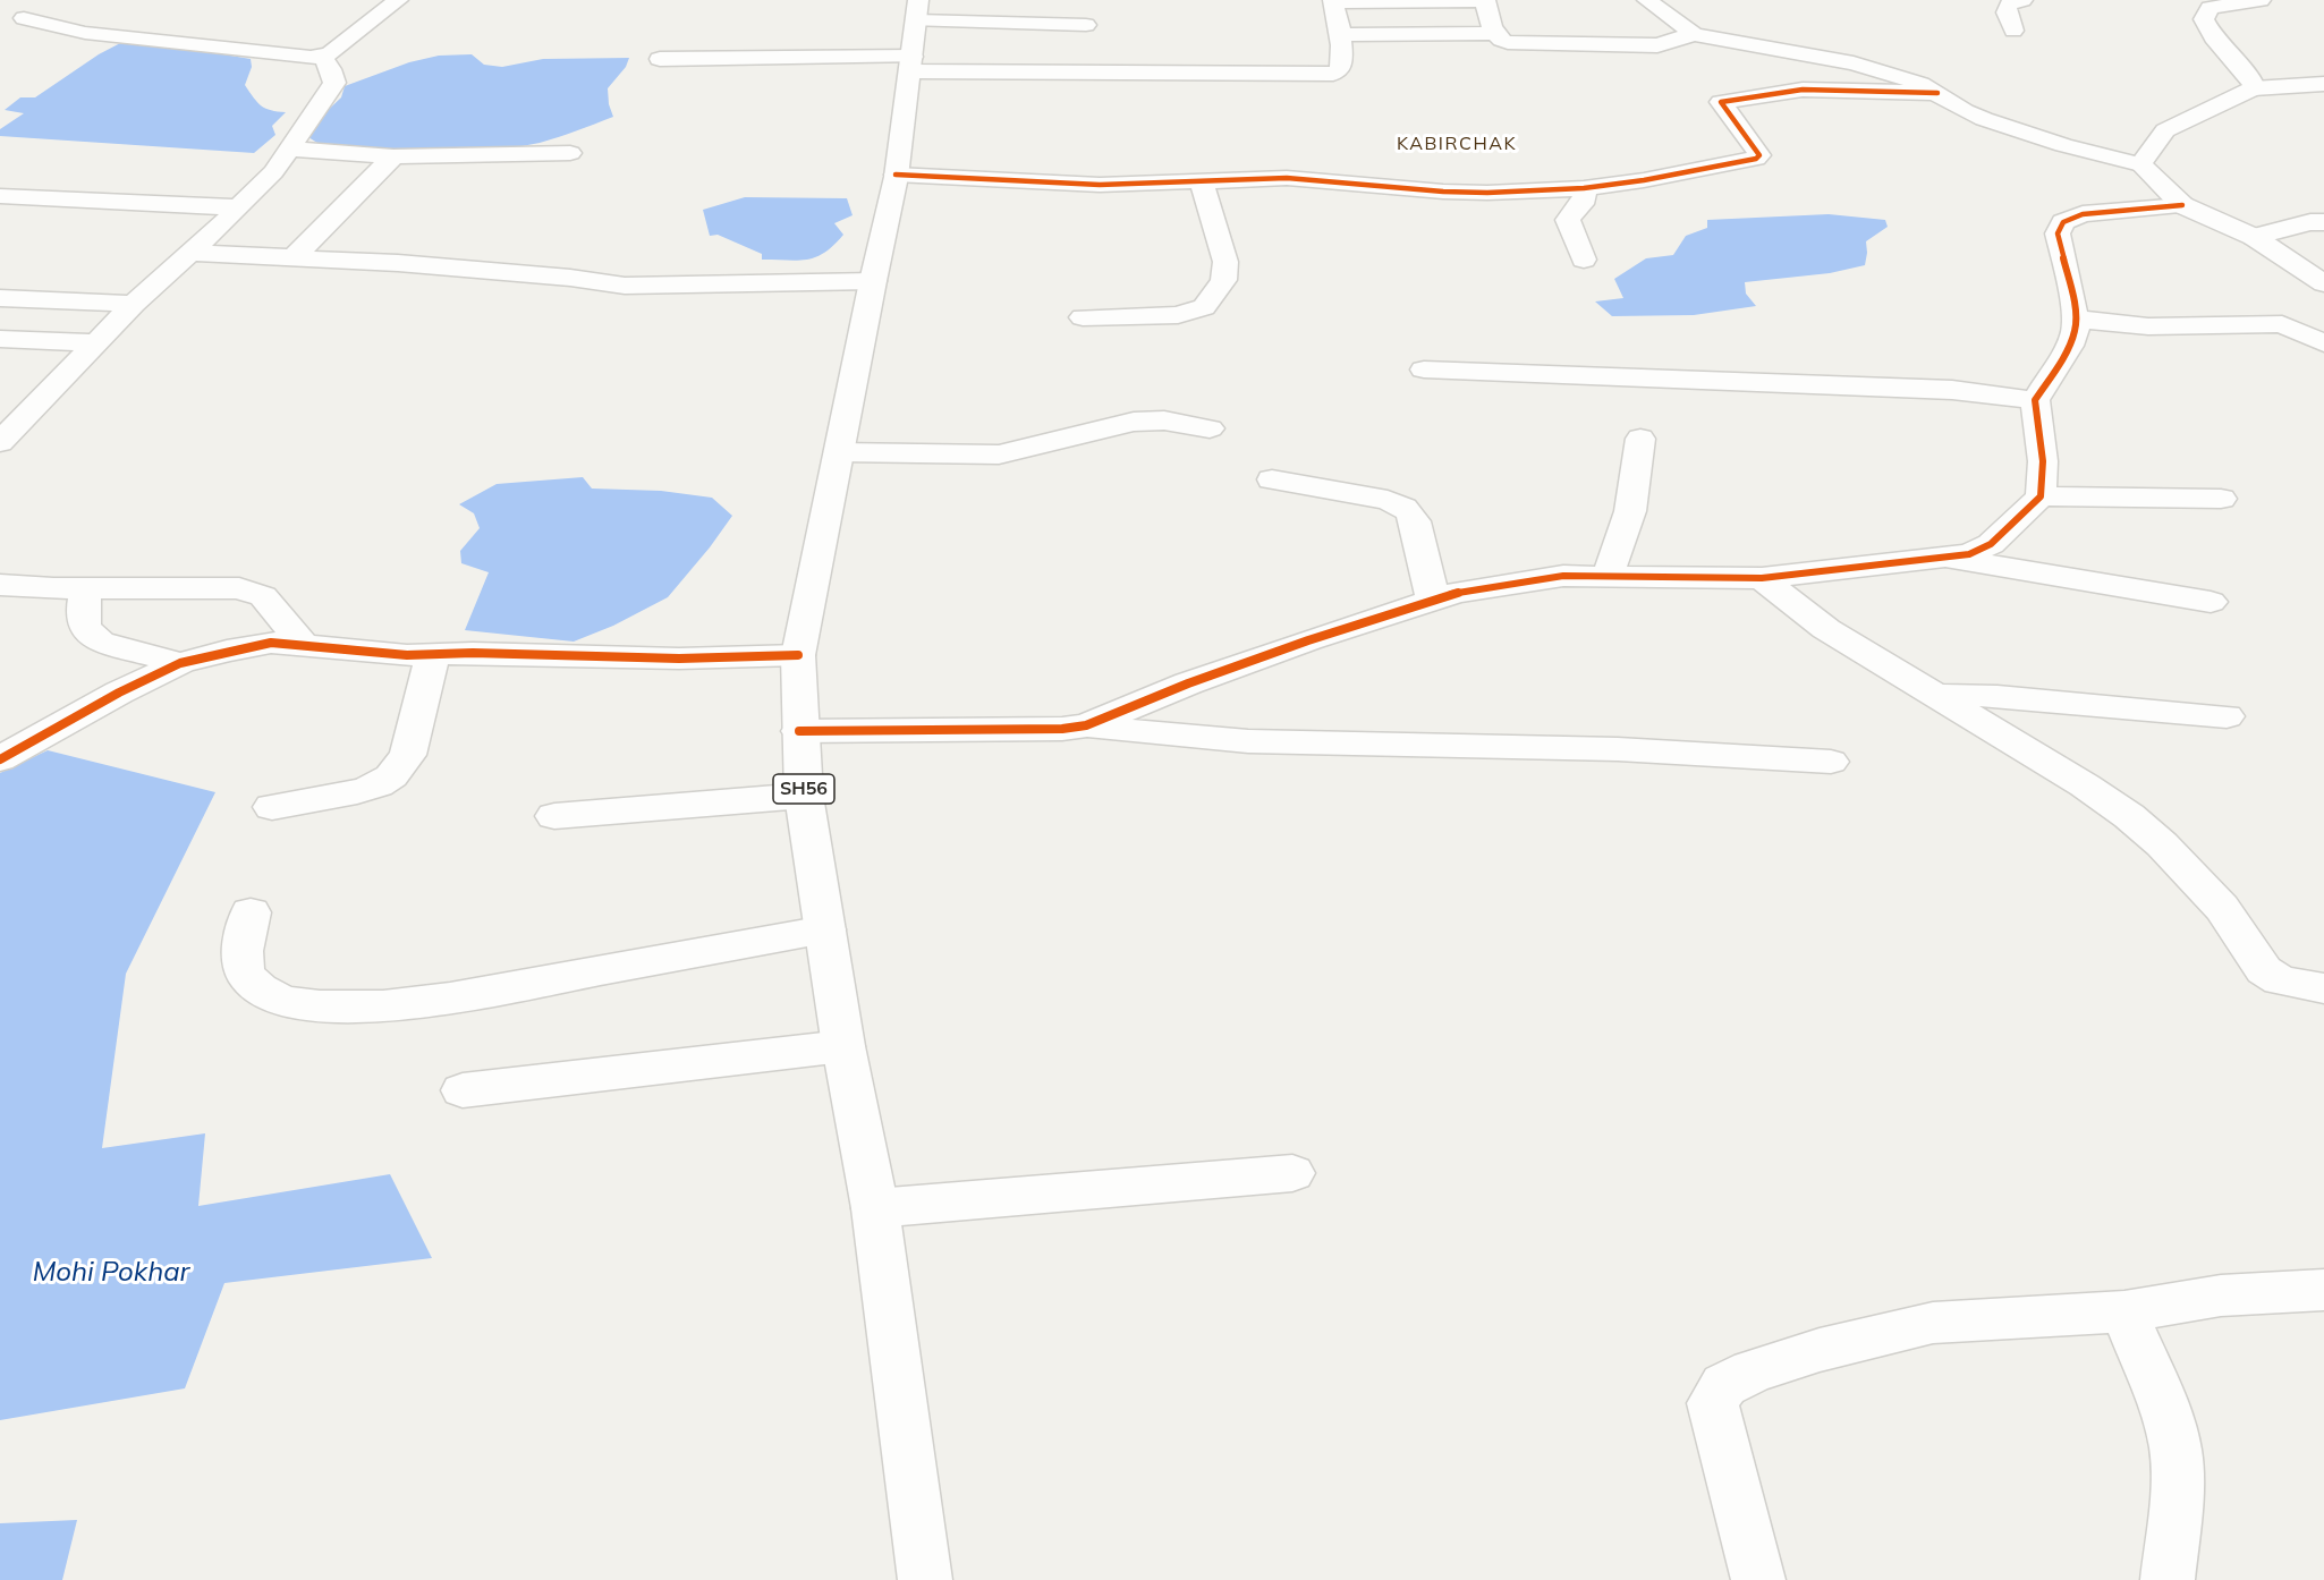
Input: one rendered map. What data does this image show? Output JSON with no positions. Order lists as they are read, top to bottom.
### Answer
{
  "streets": {
    "street": ["SH56"]
  },
  "districts": ["KABIRCHAK"],
  "water": ["Mohi Pokhar"]
}
